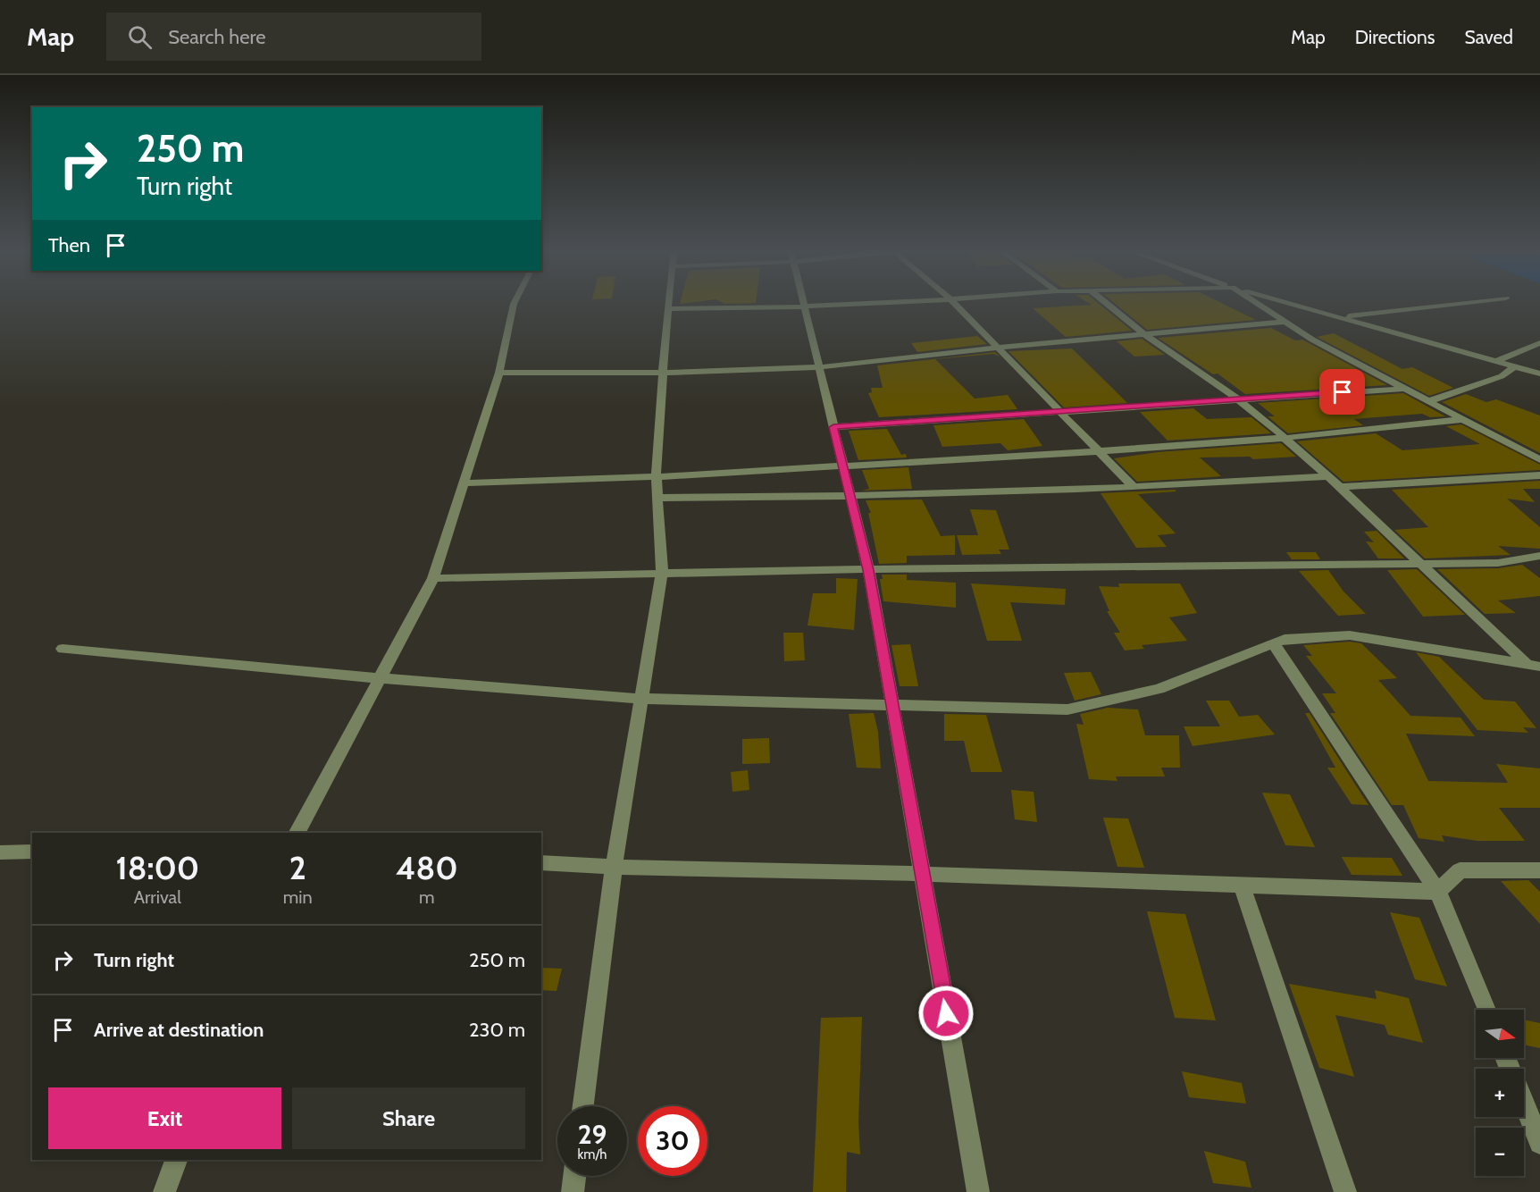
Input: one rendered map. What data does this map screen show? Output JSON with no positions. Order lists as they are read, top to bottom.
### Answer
{
  "north": "right",
  "page": {
    "header": "Map",
    "search": "Search here",
    "nav": ["Map", "Directions", "Saved"],
    "turn": ["250 m", "Turn right"],
    "then": "Then",
    "eta": [
      "18:00",
      "Arrival",
      "2",
      "min",
      "480",
      "m"
    ],
    "list": [
      {
        "name": "Turn right",
        "value": "250 m"
      },
      {
        "name": "Arrive at destination",
        "value": "230 m"
      }
    ],
    "map_buttons": ["+", "−"],
    "buttons": ["Exit", "Share"],
    "speed": "29 km/h",
    "limit": "30"
  }
}
